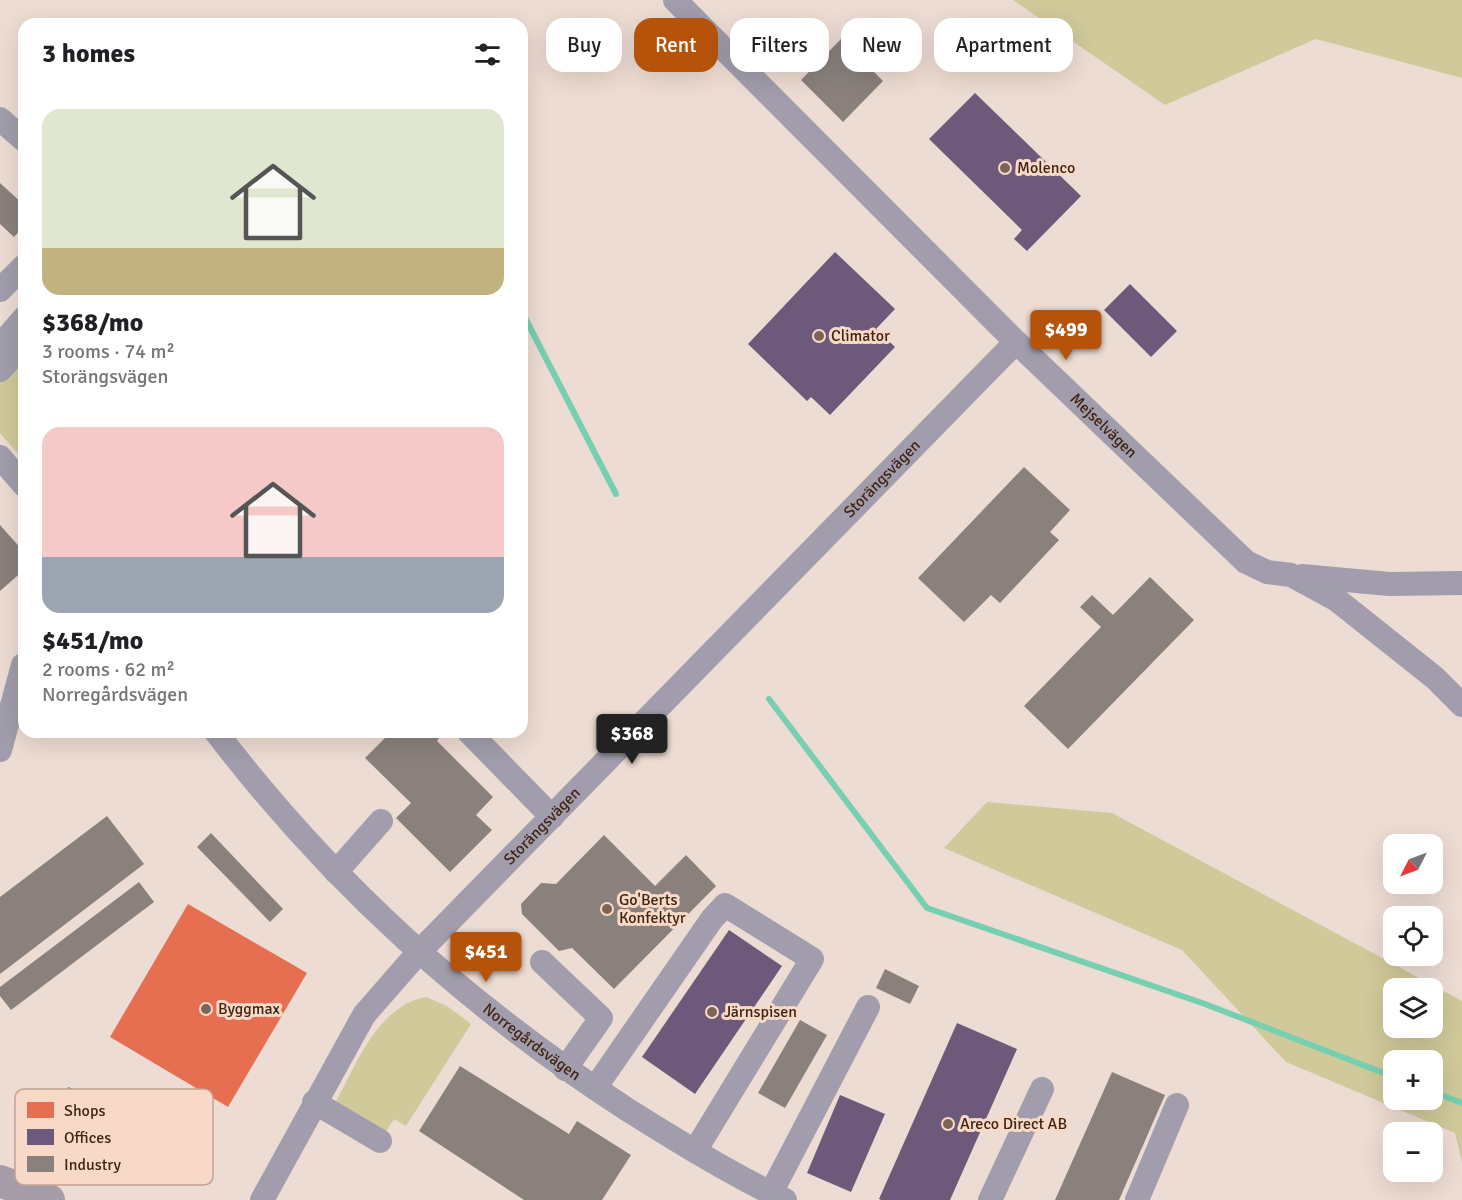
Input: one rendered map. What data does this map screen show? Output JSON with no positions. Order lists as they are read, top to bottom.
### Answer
{
  "streets": {
    "street": ["Mejselvägen", "Storängsvägen", "Norregårdsvägen"]
  },
  "crossings": [
    ["Mejselvägen", "Storängsvägen"],
    ["Storängsvägen", "Norregårdsvägen"]
  ],
  "places": [
    "Molenco",
    "Climator",
    "Go'Berts Konfektyr",
    "Byggmax",
    "Järnspisen",
    "Areco Direct AB"
  ],
  "legend": ["Shops", "Offices", "Industry"],
  "north": "bottom left",
  "page": {
    "chip": [
      "Buy",
      "Rent",
      "Filters",
      "New",
      "Apartment"
    ],
    "heading": "3 homes",
    "list": [
      {
        "name": "$368/mo",
        "note": "3 rooms · 74 m² · Storängsvägen"
      },
      {
        "name": "$451/mo",
        "note": "2 rooms · 62 m² · Norregårdsvägen"
      }
    ],
    "price": ["$499", "$368", "$451"],
    "map_buttons": ["+", "−"]
  }
}
